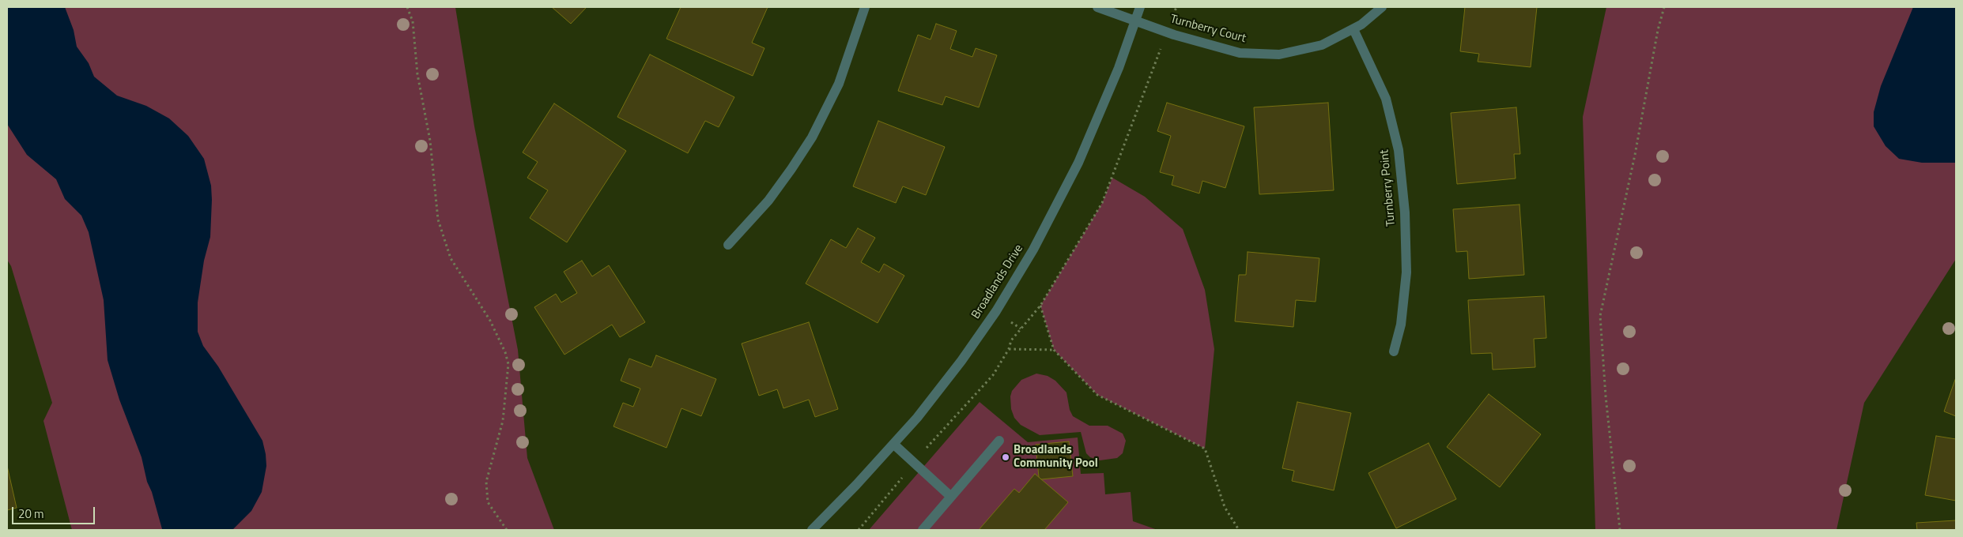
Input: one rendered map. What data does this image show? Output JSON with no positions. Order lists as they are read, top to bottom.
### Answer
{
  "streets": {
    "street": ["Turnberry Court", "Turnberry Point", "Broadlands Drive"]
  },
  "crossings": [
    ["Turnberry Court", "Turnberry Point"],
    ["Turnberry Court", "Broadlands Drive"]
  ],
  "places": ["Broadlands Community Pool"],
  "scale_bar": "20 m"
}
